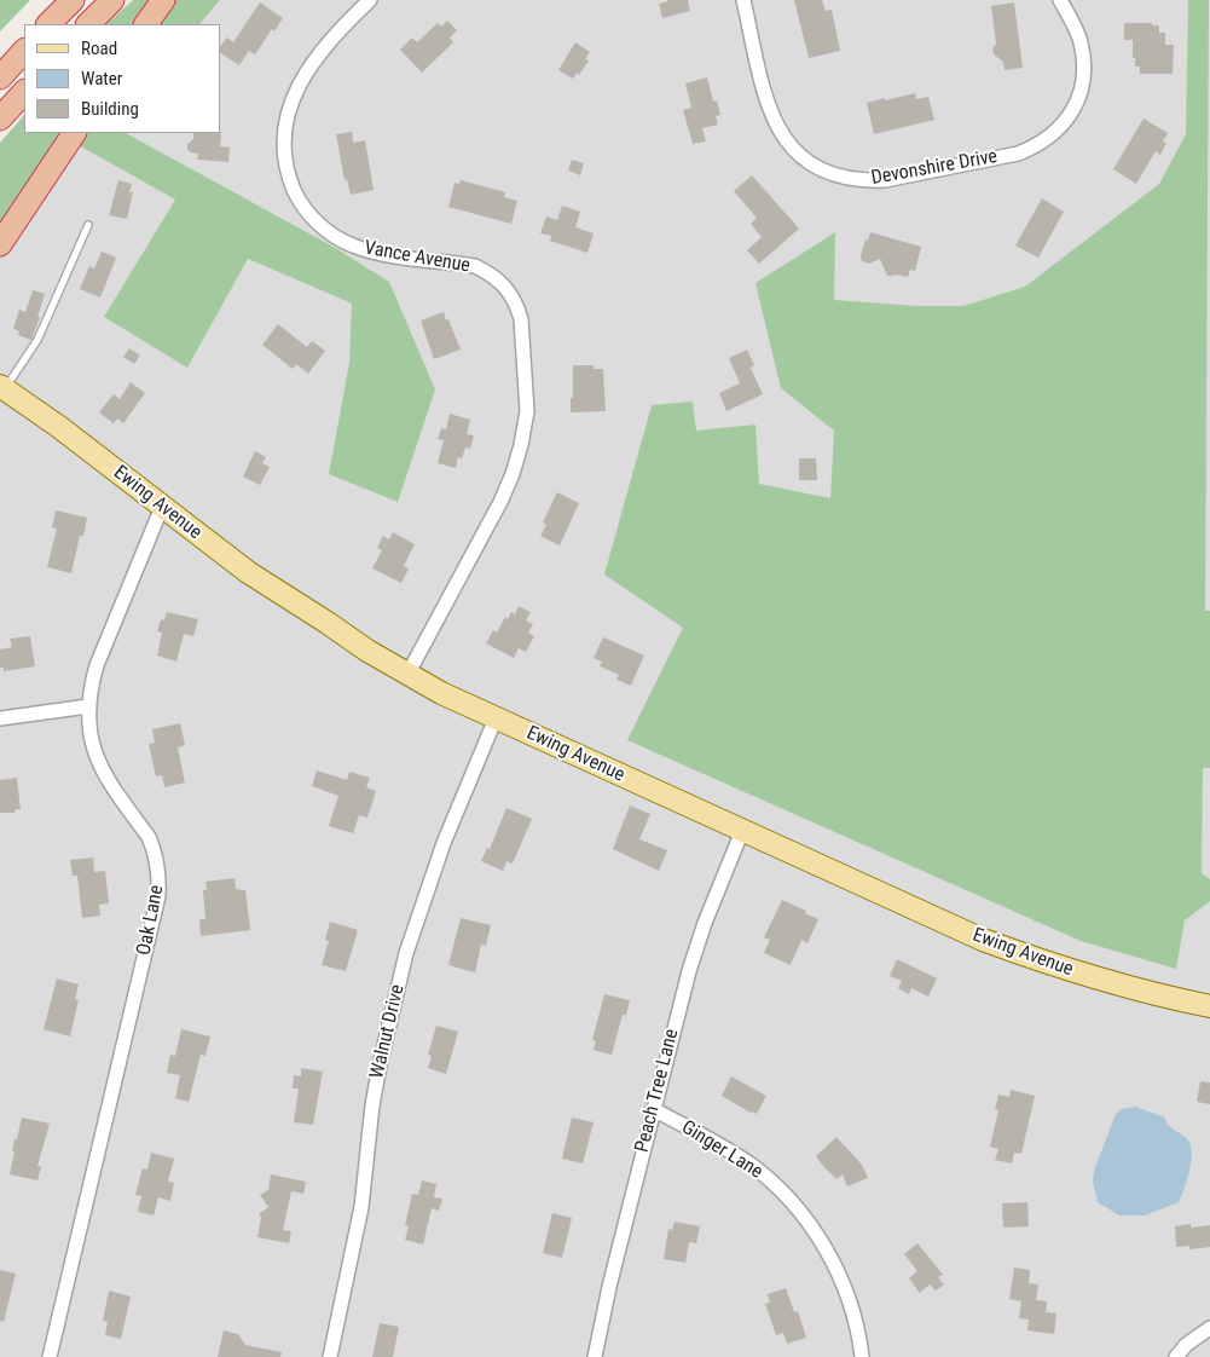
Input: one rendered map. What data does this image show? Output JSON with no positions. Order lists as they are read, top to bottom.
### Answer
{
  "streets": {
    "main road": ["Ewing Avenue"],
    "street": [
      "Devonshire Drive",
      "Vance Avenue",
      "Oak Lane",
      "Walnut Drive",
      "Peach Tree Lane",
      "Ginger Lane"
    ]
  },
  "crossings": [
    ["Vance Avenue", "Ewing Avenue"],
    ["Ewing Avenue", "Oak Lane"],
    ["Ewing Avenue", "Walnut Drive"],
    ["Ewing Avenue", "Peach Tree Lane"],
    ["Peach Tree Lane", "Ginger Lane"]
  ],
  "legend": ["Road", "Water", "Building"]
}
